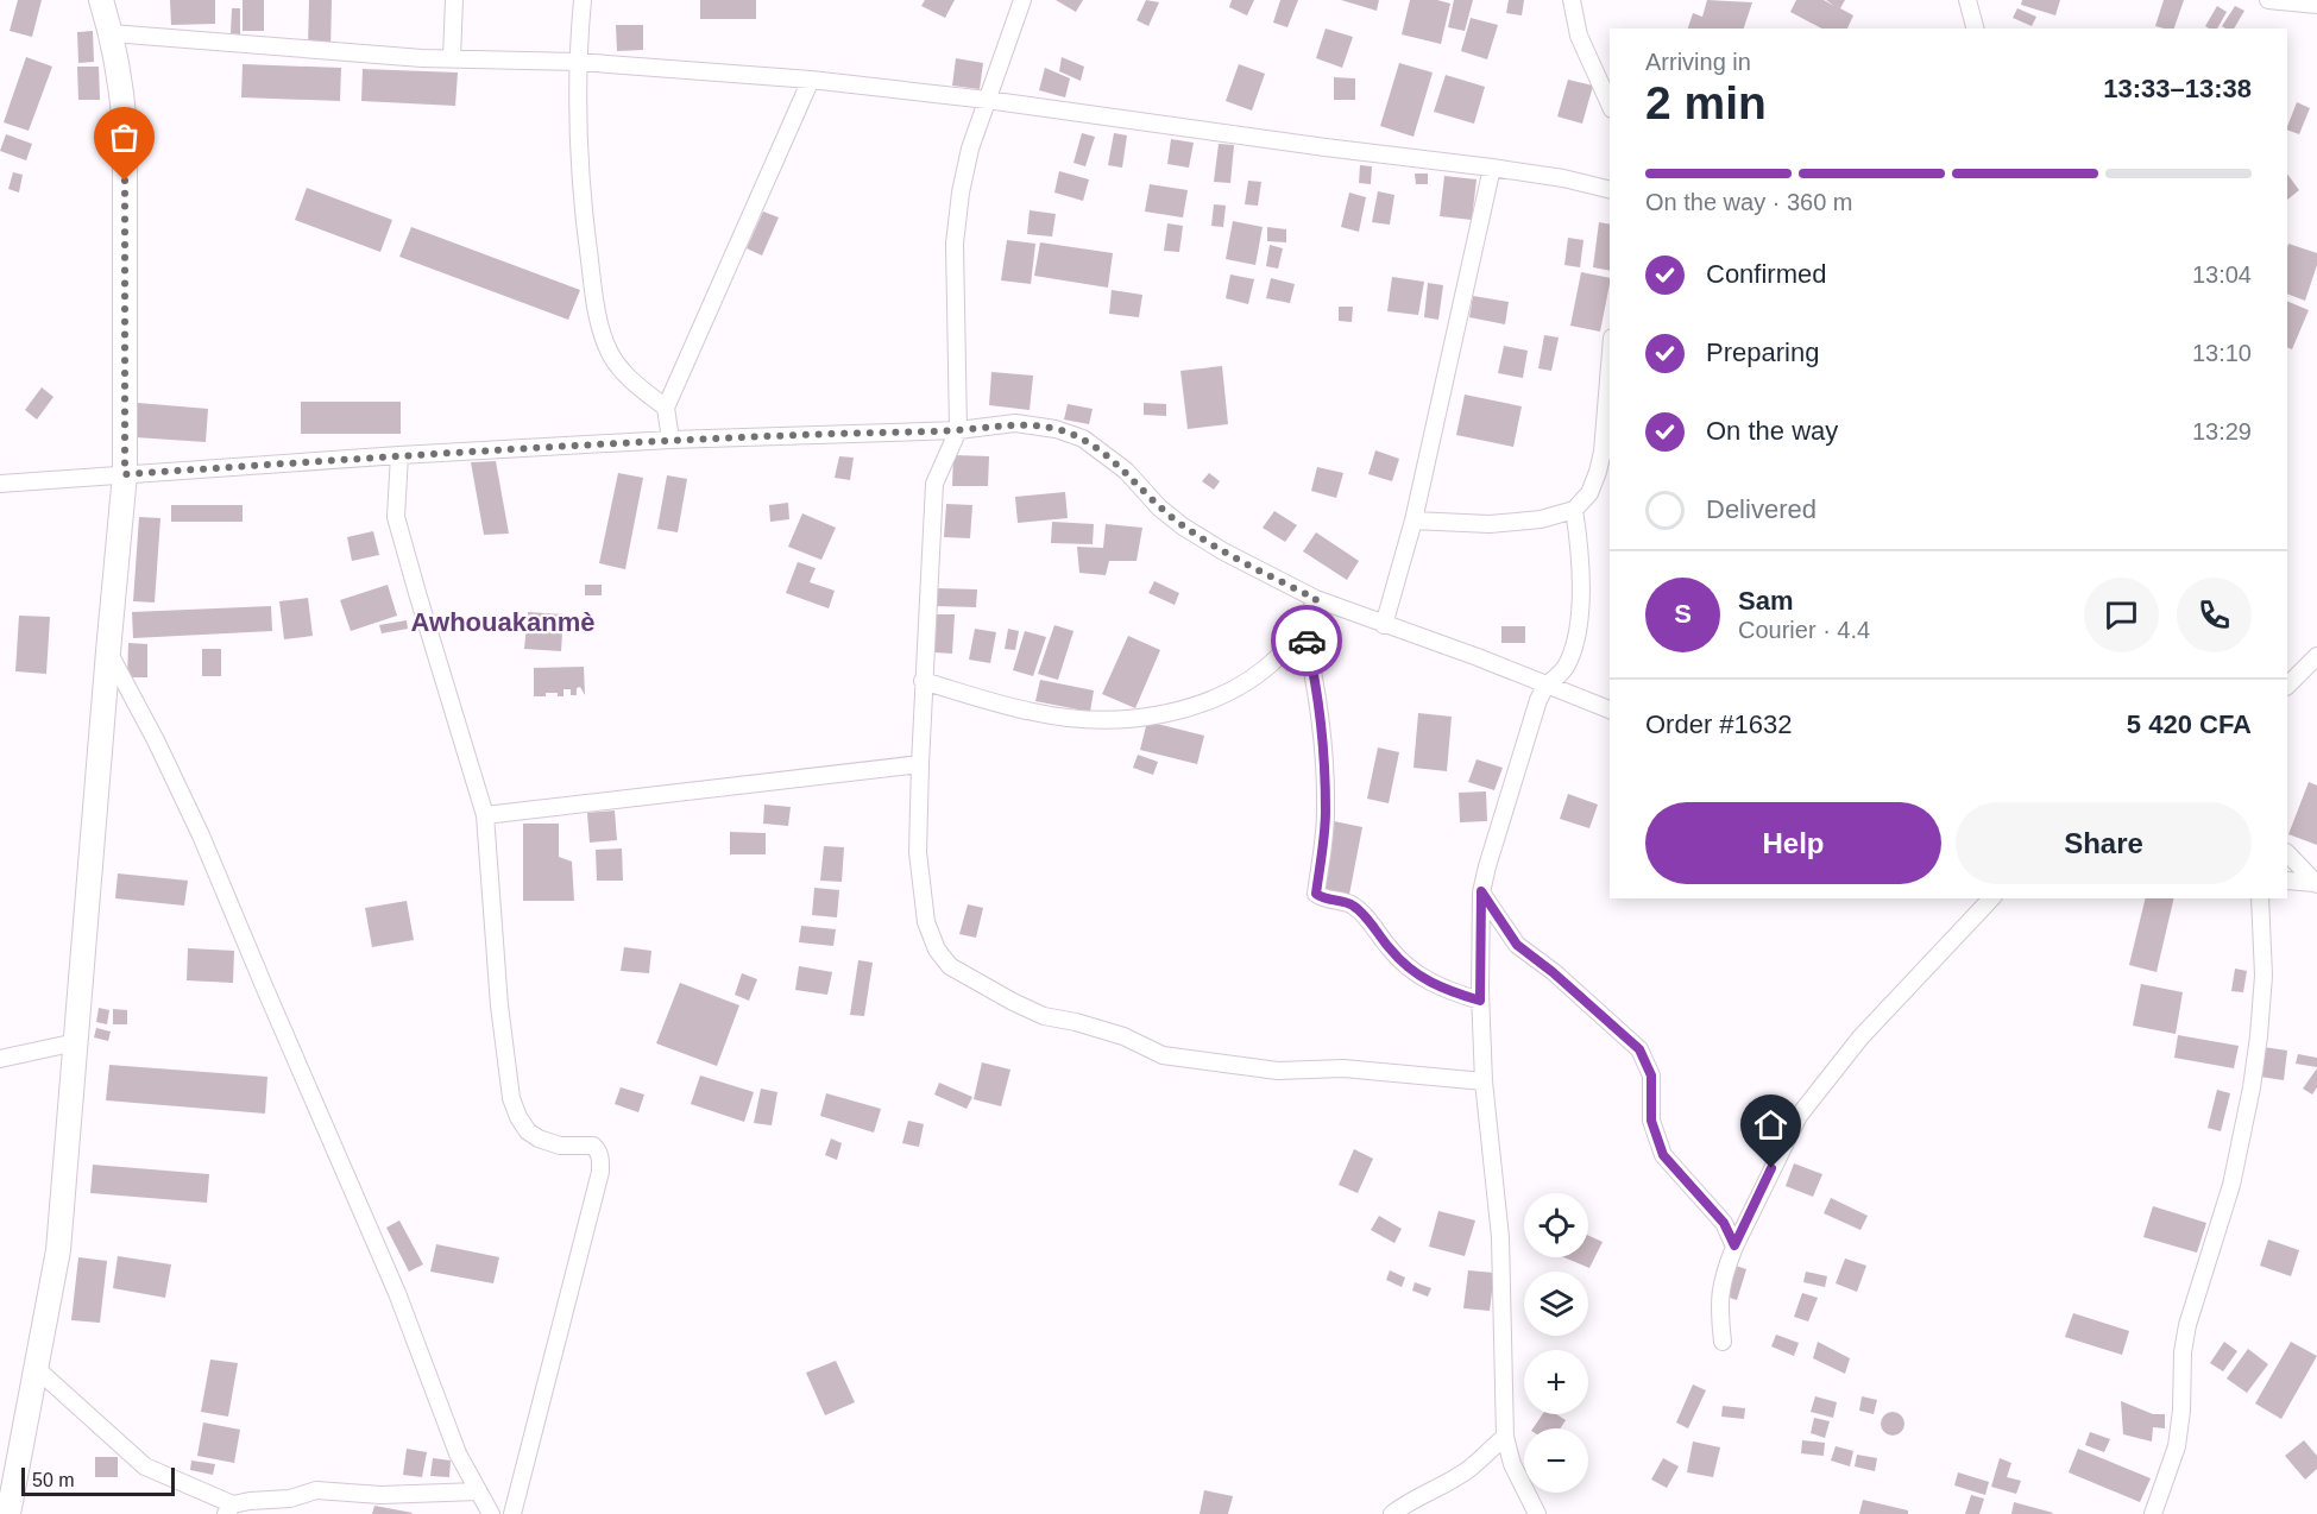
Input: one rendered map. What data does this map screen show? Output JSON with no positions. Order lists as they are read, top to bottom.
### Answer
{
  "districts": ["Awhouakanmè"],
  "scale_bar": "50 m",
  "page": {
    "heading": ["2 min", "Arriving in", "13:33–13:38"],
    "panel": [
      "Sam",
      "Courier · 4.4",
      "Order #1632",
      "5 420 CFA"
    ],
    "bar": "On the way · 360 m",
    "list": [
      ["Confirmed", "13:04"],
      ["Preparing", "13:10"],
      ["On the way", "13:29"],
      "Delivered"
    ],
    "round": "S",
    "buttons": ["Help", "Share"],
    "map_buttons": ["+", "−"],
    "scale": "50 m"
  }
}
